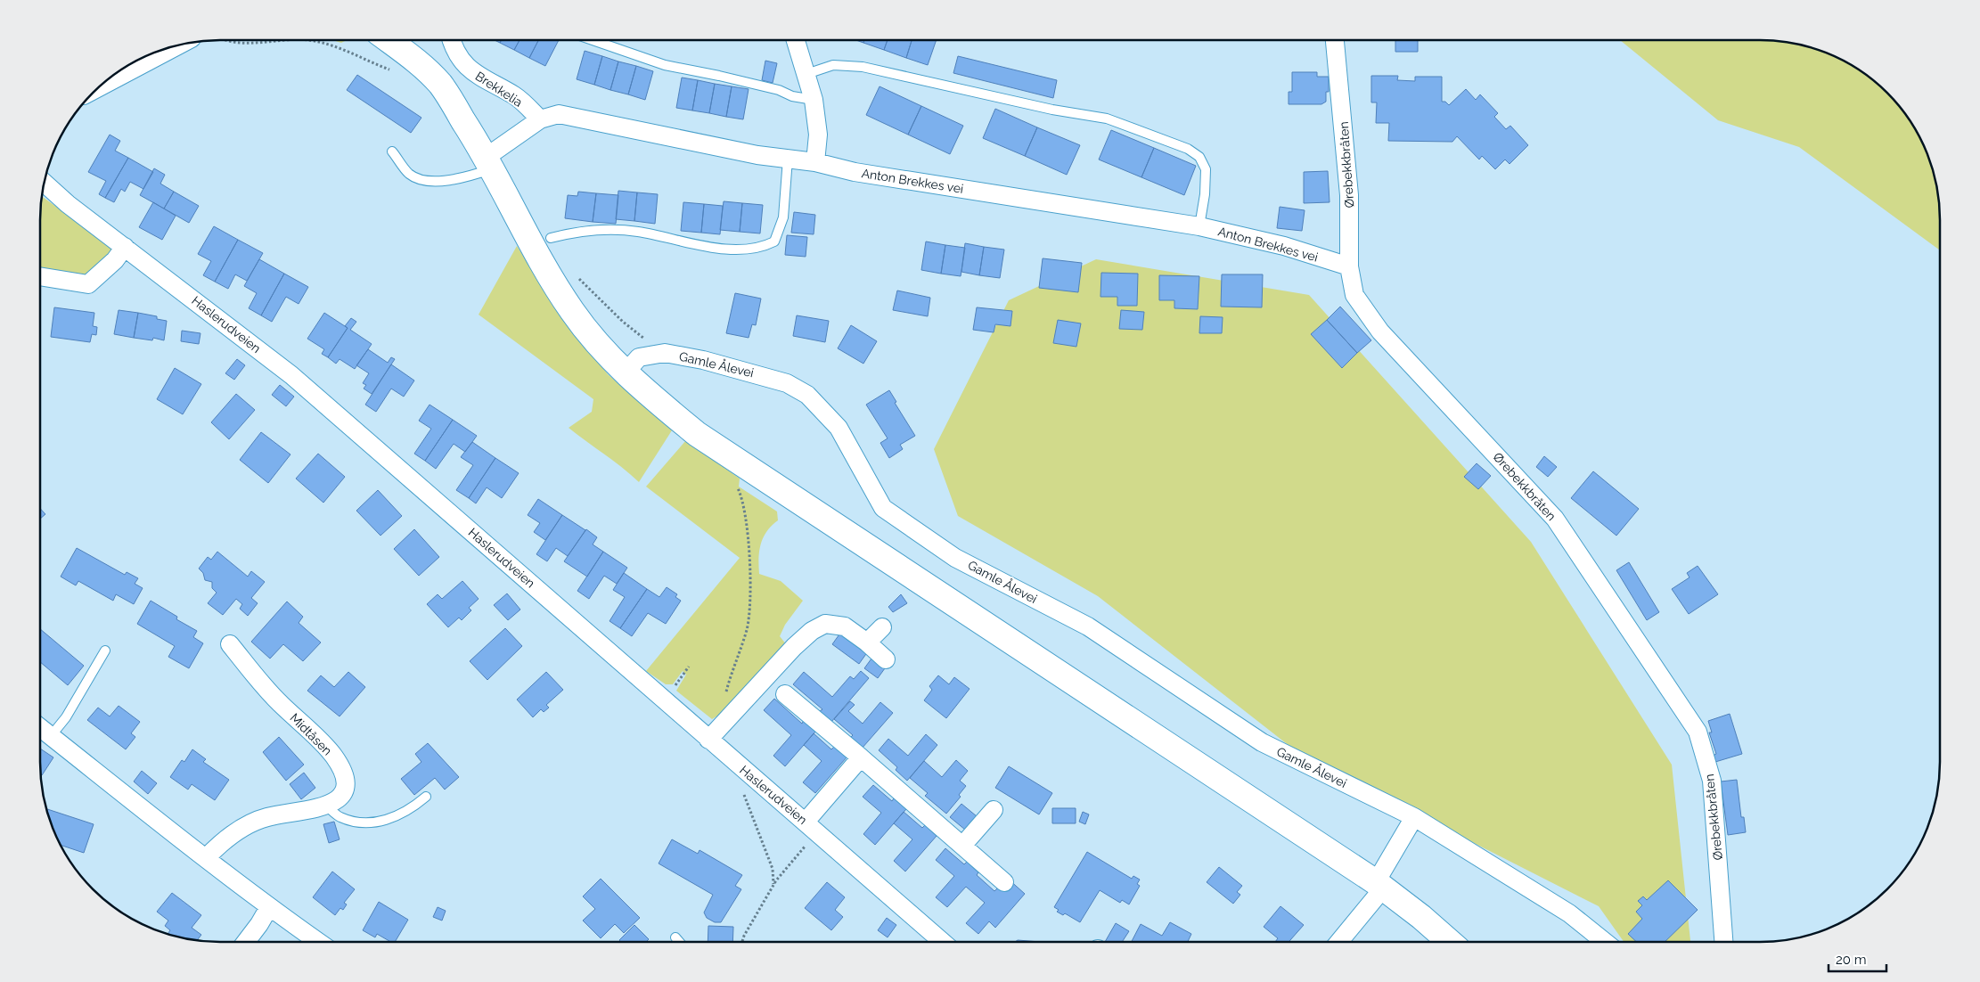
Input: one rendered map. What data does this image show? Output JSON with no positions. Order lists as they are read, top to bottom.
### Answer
{
  "streets": {
    "street": [
      "Brekkelia",
      "Ørebekkbråten",
      "Anton Brekkes vei",
      "Haslerudveien",
      "Gamle Ålevei",
      "Midtåsen"
    ]
  },
  "crossings": [
    ["Brekkelia", "Anton Brekkes vei"],
    ["Ørebekkbråten", "Anton Brekkes vei"]
  ],
  "scale_bar": "20 m"
}
